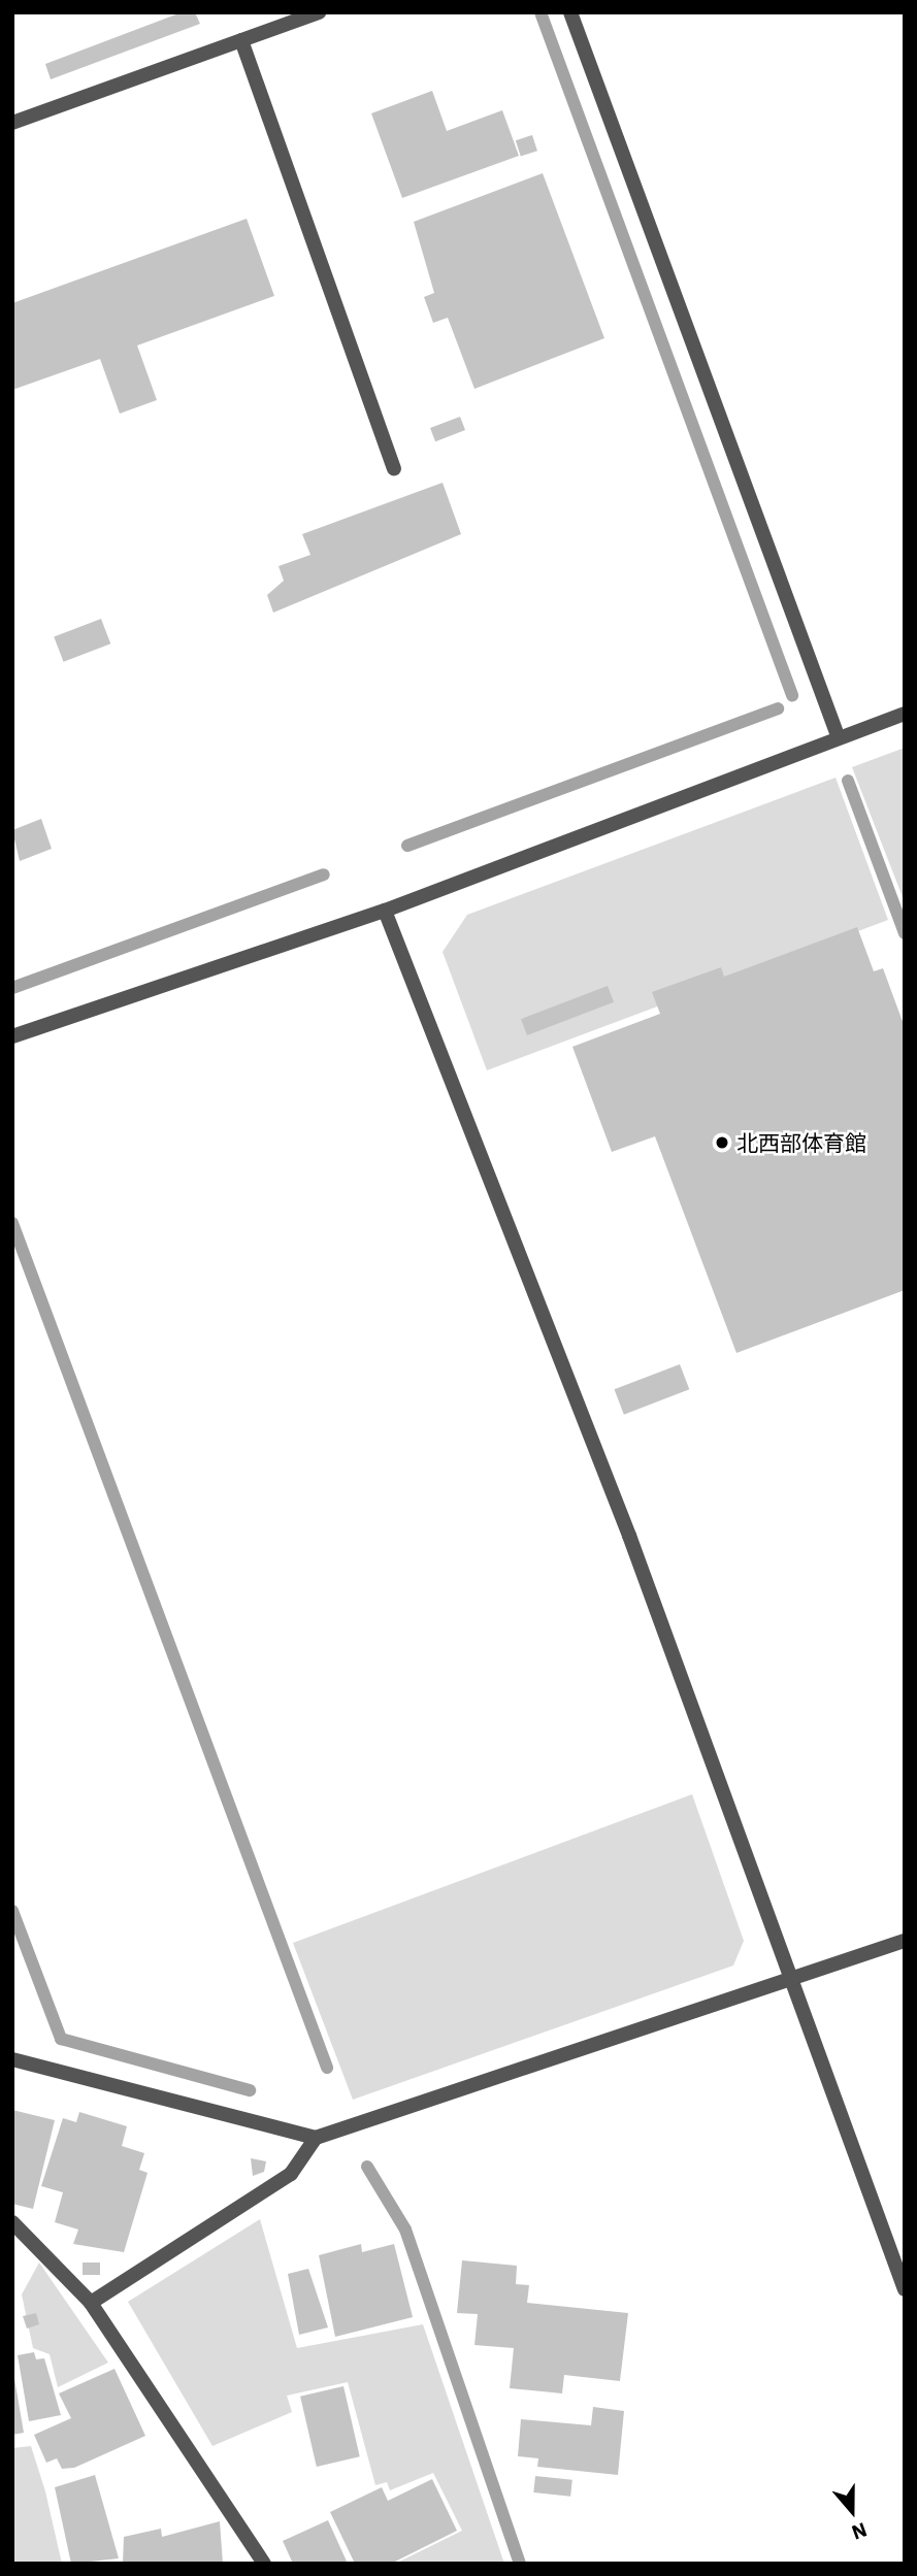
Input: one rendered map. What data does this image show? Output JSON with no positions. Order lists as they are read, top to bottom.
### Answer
{
  "places": ["北西部体育館"],
  "north": "bottom"
}
